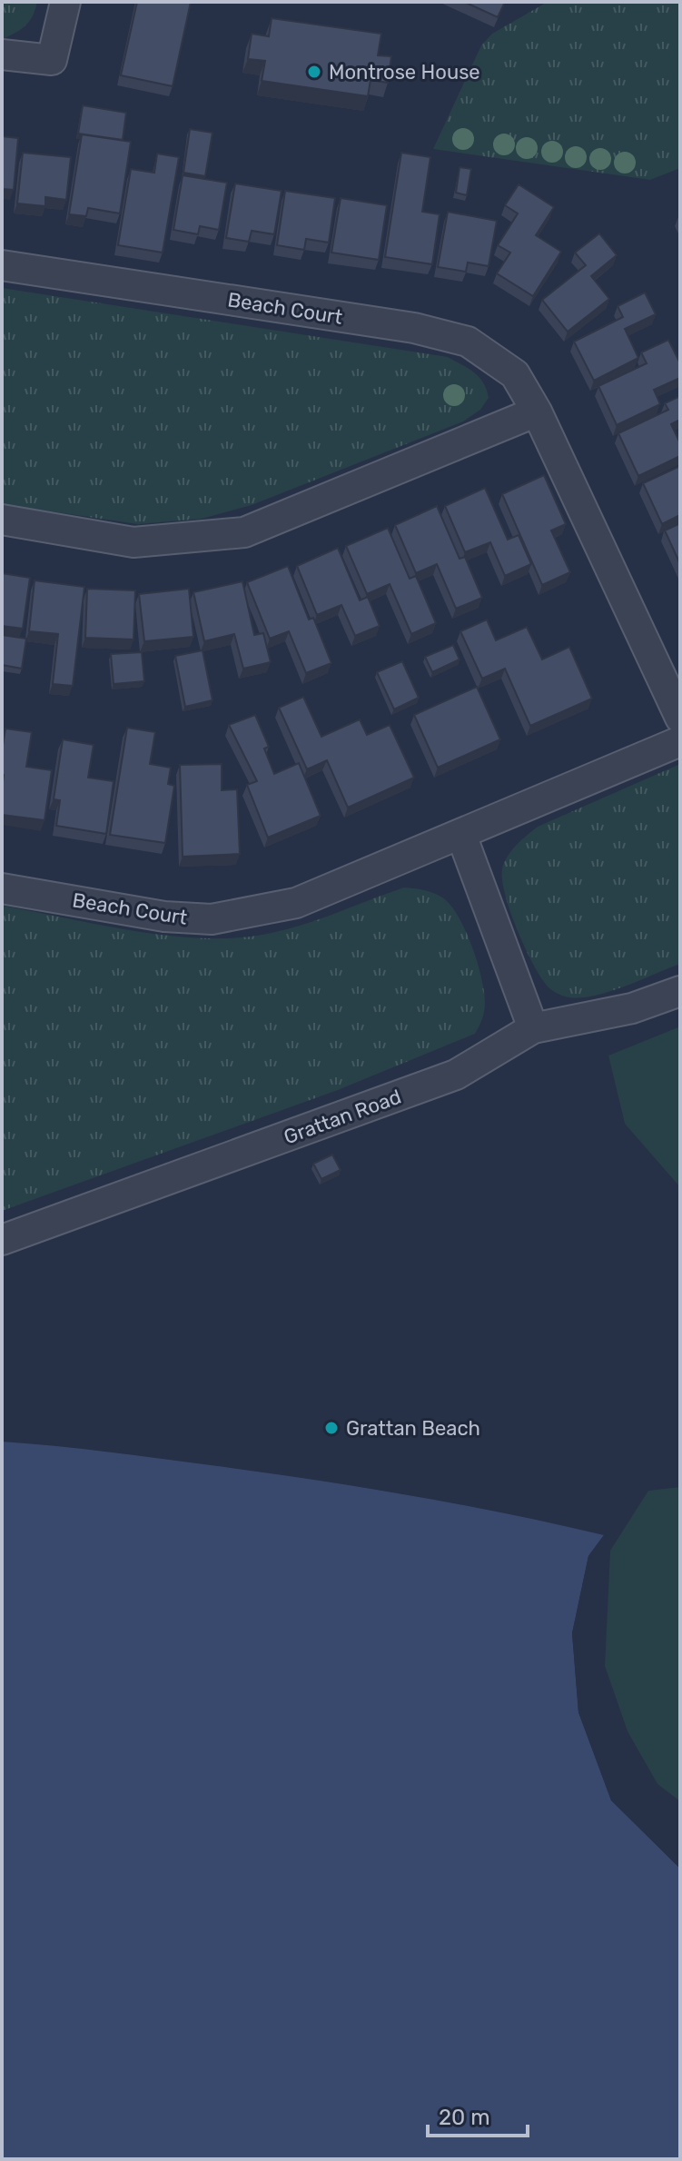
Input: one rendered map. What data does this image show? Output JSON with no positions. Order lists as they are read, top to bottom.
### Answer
{
  "streets": {
    "street": ["Beach Court", "Grattan Road"]
  },
  "places": ["Montrose House", "Grattan Beach"],
  "scale_bar": "20 m"
}
